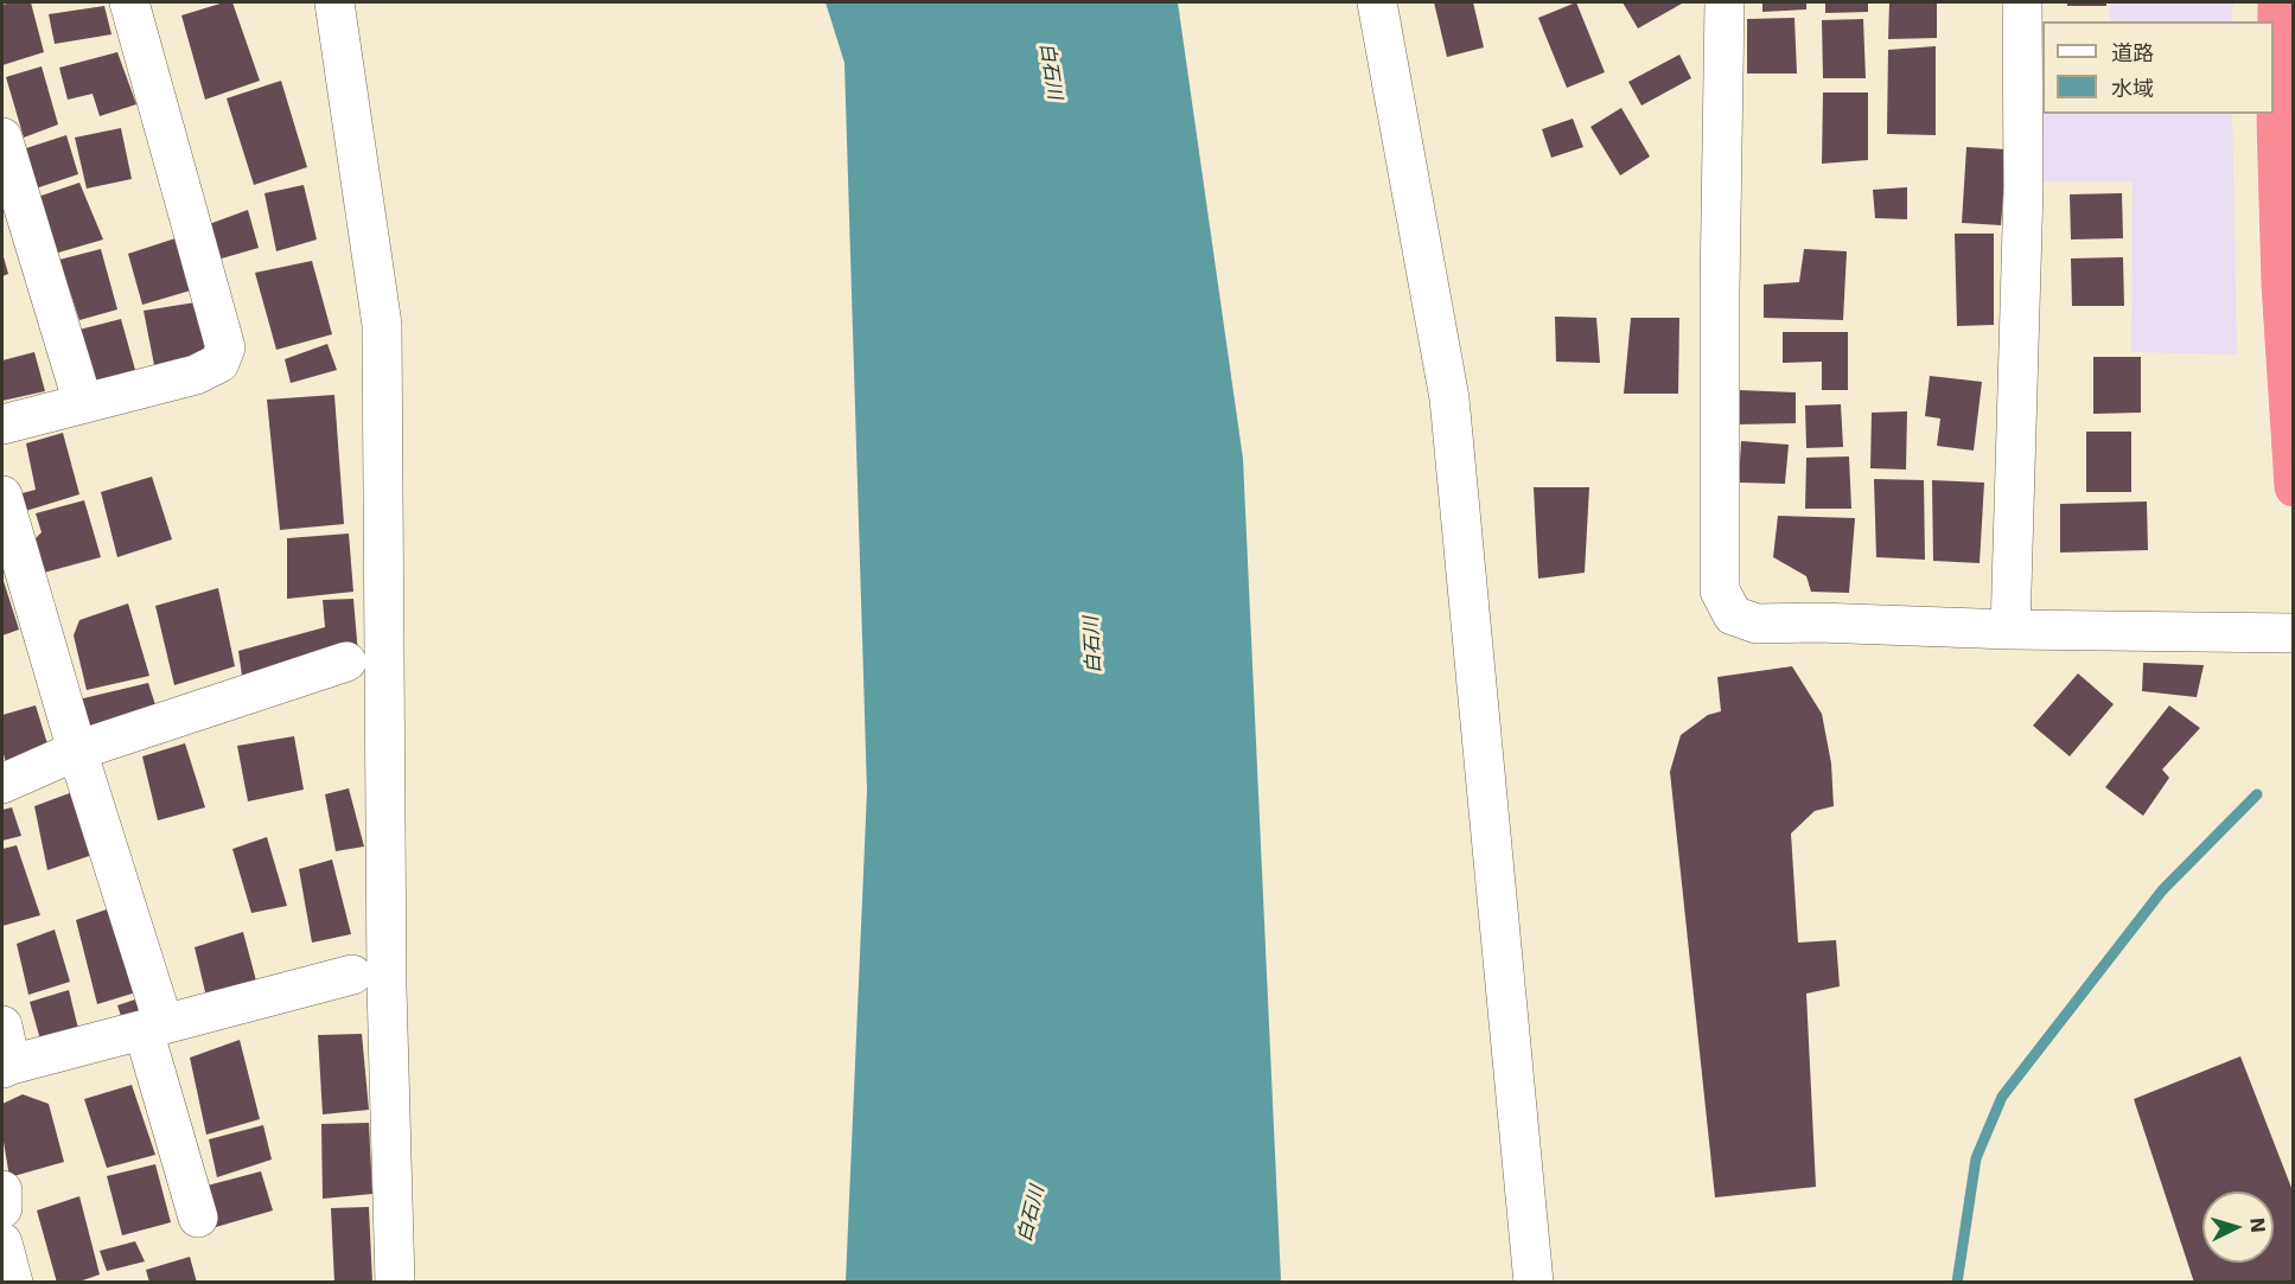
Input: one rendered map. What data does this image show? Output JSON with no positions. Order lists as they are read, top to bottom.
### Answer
{
  "water": ["白石川"],
  "legend": ["道路", "水域"],
  "north": "right"
}
